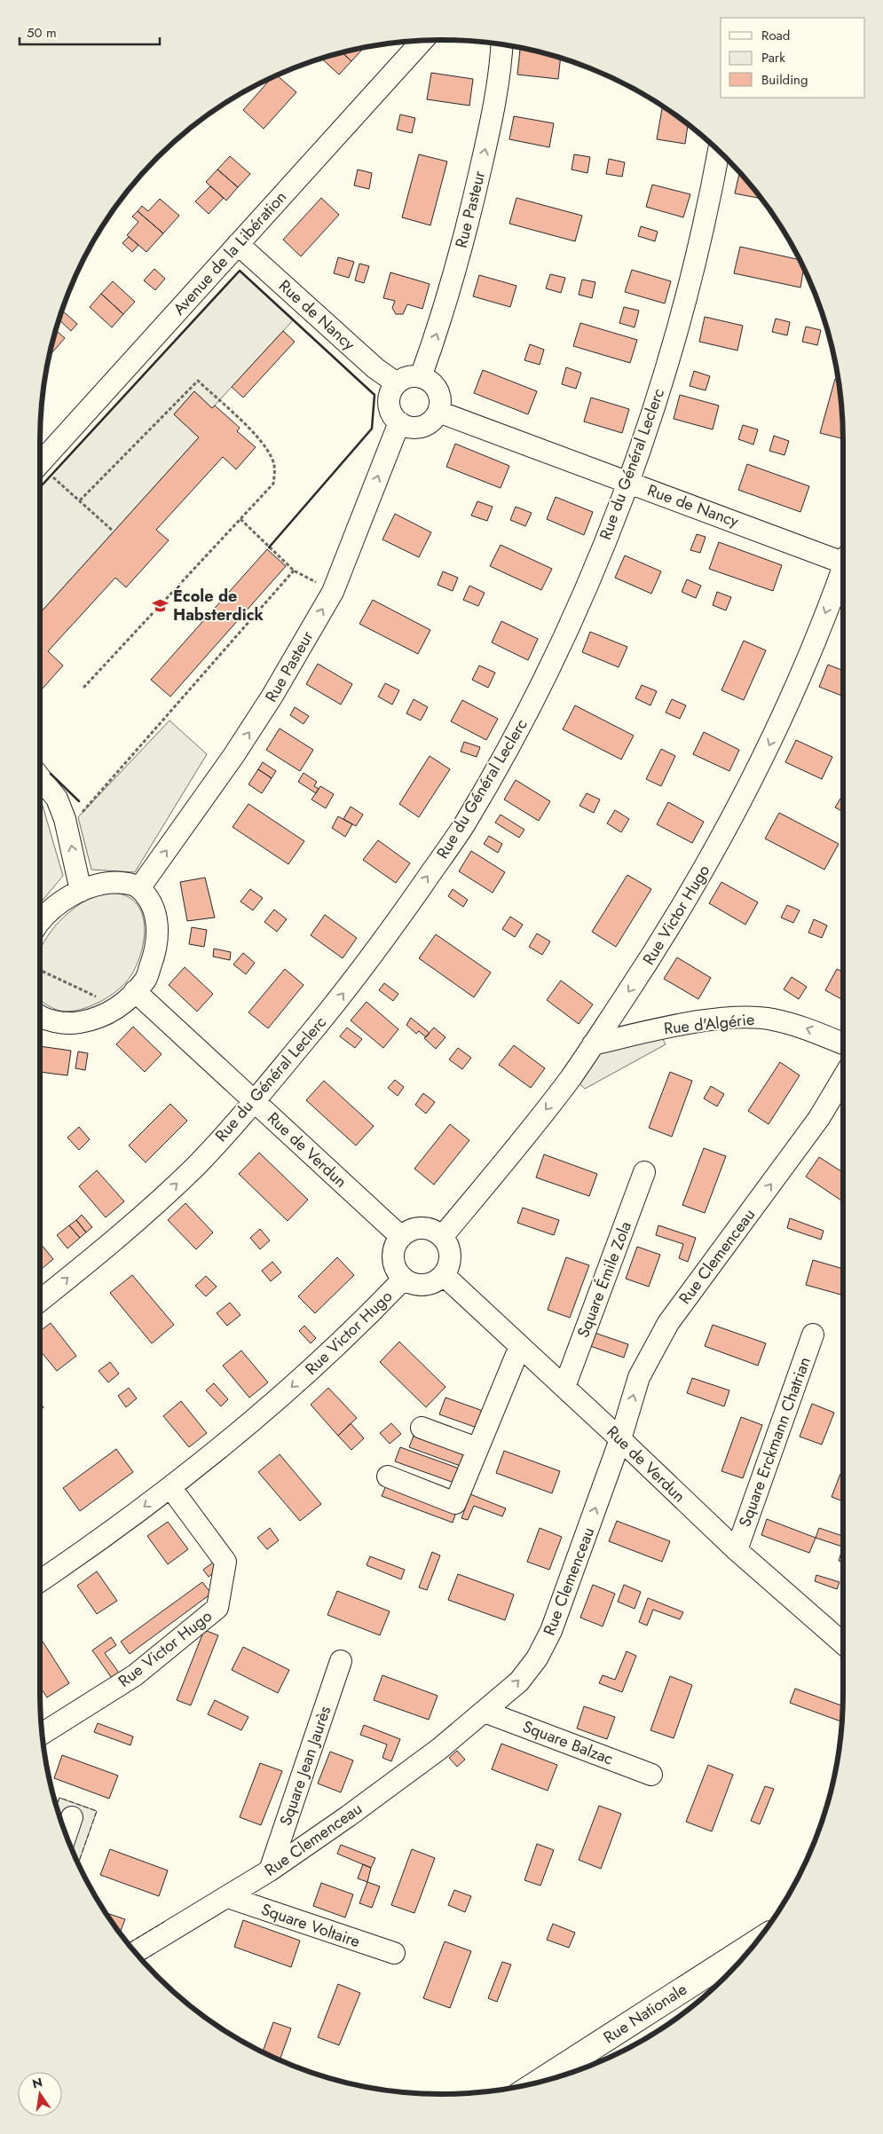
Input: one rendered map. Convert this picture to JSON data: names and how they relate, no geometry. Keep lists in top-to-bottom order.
{
  "streets": {
    "main road": ["Rue Nationale"],
    "street": [
      "Rue Pasteur",
      "Avenue de la Libération",
      "Rue de Nancy",
      "Rue du Général Leclerc",
      "Rue Victor Hugo",
      "Rue d'Algérie",
      "Rue de Verdun",
      "Rue Clemenceau",
      "Square Émile Zola",
      "Square Erckmann Chatrian",
      "Square Balzac",
      "Square Jean Jaurès",
      "Square Voltaire"
    ]
  },
  "crossings": [
    ["Rue Pasteur", "Rue de Nancy"],
    ["Avenue de la Libération", "Rue de Nancy"],
    ["Rue de Nancy", "Rue du Général Leclerc"],
    ["Rue du Général Leclerc", "Rue de Verdun"],
    ["Rue Victor Hugo", "Rue d'Algérie"],
    ["Rue Victor Hugo", "Rue de Verdun"],
    ["Rue de Verdun", "Rue Clemenceau"],
    ["Rue de Verdun", "Square Émile Zola"],
    ["Rue de Verdun", "Square Erckmann Chatrian"],
    ["Rue Clemenceau", "Square Balzac"],
    ["Rue Clemenceau", "Square Jean Jaurès"],
    ["Rue Clemenceau", "Square Voltaire"]
  ],
  "one_way": [
    "Rue Pasteur",
    "Rue du Général Leclerc",
    "Rue Victor Hugo",
    "Rue d'Algérie",
    "Rue Clemenceau"
  ],
  "places": {
    "school or university": ["École de Habsterdick"]
  },
  "legend": ["Road", "Park", "Building"],
  "scale_bar": "50 m",
  "north": "top"
}
